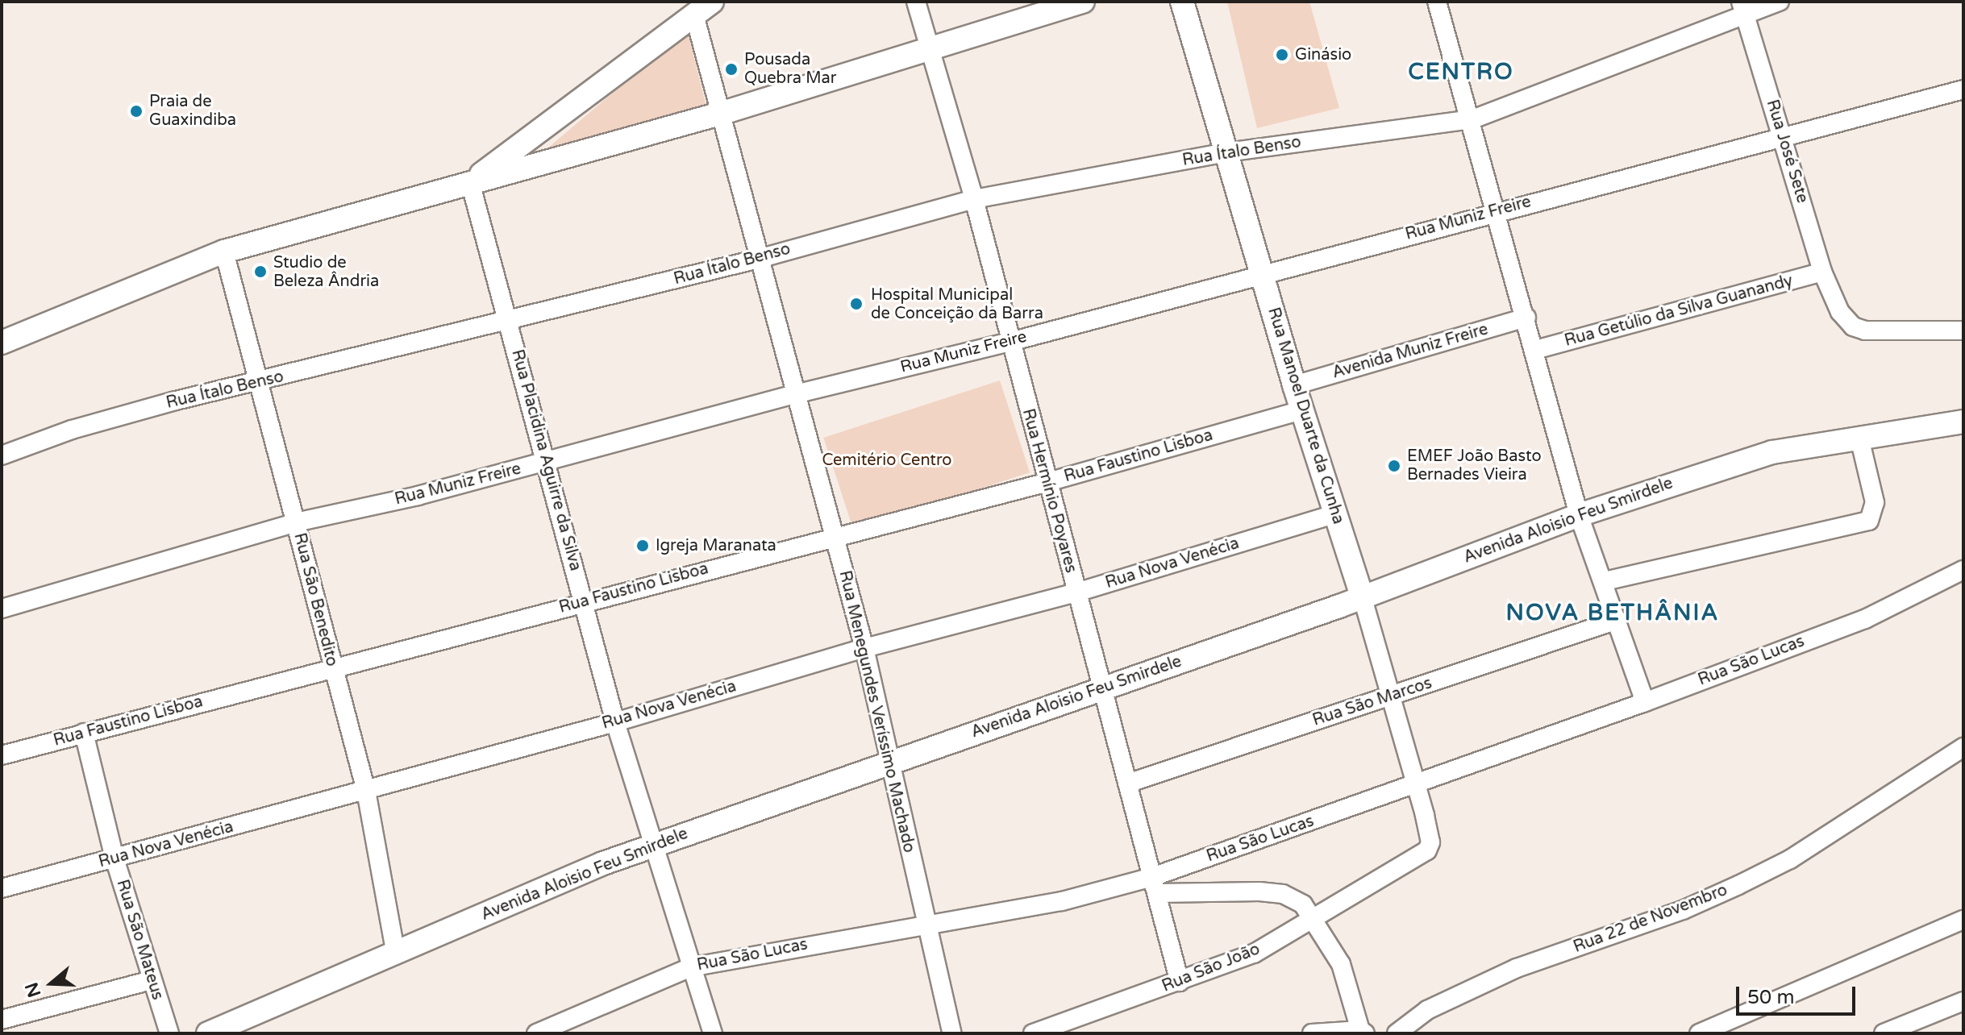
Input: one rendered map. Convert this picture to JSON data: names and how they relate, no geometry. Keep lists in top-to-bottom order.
{
  "streets": {
    "street": [
      "Rua Ítalo Benso",
      "Rua José Sete",
      "Rua Muniz Freire",
      "Rua Getúlio da Silva Guanandy",
      "Avenida Muniz Freire",
      "Rua Manoel Duarte da Cunha",
      "Rua Faustino Lisboa",
      "Rua Placidina Aguirre da Silva",
      "Rua Hermínio Poyares",
      "Avenida Aloisio Feu Smirdele",
      "Rua Nova Venécia",
      "Rua São Benedito",
      "Rua São Lucas",
      "Rua São Marcos",
      "Rua Menegundes Veríssimo Machado",
      "Rua 22 de Novembro",
      "Rua São Mateus",
      "Rua São João"
    ]
  },
  "crossings": [
    ["Rua Ítalo Benso", "Rua José Sete"],
    ["Rua Ítalo Benso", "Rua Manoel Duarte da Cunha"],
    ["Rua Ítalo Benso", "Rua Placidina Aguirre da Silva"],
    ["Rua Ítalo Benso", "Rua Hermínio Poyares"],
    ["Rua Ítalo Benso", "Rua São Benedito"],
    ["Rua Ítalo Benso", "Rua Menegundes Veríssimo Machado"],
    ["Rua José Sete", "Rua Muniz Freire"],
    ["Rua José Sete", "Rua Getúlio da Silva Guanandy"],
    ["Rua Muniz Freire", "Rua Manoel Duarte da Cunha"],
    ["Rua Muniz Freire", "Rua Placidina Aguirre da Silva"],
    ["Rua Muniz Freire", "Rua Hermínio Poyares"],
    ["Rua Muniz Freire", "Rua São Benedito"],
    ["Rua Muniz Freire", "Rua Menegundes Veríssimo Machado"],
    ["Avenida Muniz Freire", "Rua Manoel Duarte da Cunha"],
    ["Rua Manoel Duarte da Cunha", "Rua Faustino Lisboa"],
    ["Rua Manoel Duarte da Cunha", "Avenida Aloisio Feu Smirdele"],
    ["Rua Manoel Duarte da Cunha", "Rua Nova Venécia"],
    ["Rua Manoel Duarte da Cunha", "Rua São Lucas"],
    ["Rua Manoel Duarte da Cunha", "Rua São Marcos"],
    ["Rua Manoel Duarte da Cunha", "Rua São João"],
    ["Rua Faustino Lisboa", "Rua Placidina Aguirre da Silva"],
    ["Rua Faustino Lisboa", "Rua Hermínio Poyares"],
    ["Rua Faustino Lisboa", "Rua São Benedito"],
    ["Rua Faustino Lisboa", "Rua Menegundes Veríssimo Machado"],
    ["Rua Faustino Lisboa", "Rua São Mateus"],
    ["Rua Placidina Aguirre da Silva", "Avenida Aloisio Feu Smirdele"],
    ["Rua Placidina Aguirre da Silva", "Rua Nova Venécia"],
    ["Rua Placidina Aguirre da Silva", "Rua São Lucas"],
    ["Rua Hermínio Poyares", "Avenida Aloisio Feu Smirdele"],
    ["Rua Hermínio Poyares", "Rua Nova Venécia"],
    ["Rua Hermínio Poyares", "Rua São Lucas"],
    ["Rua Hermínio Poyares", "Rua São Marcos"],
    ["Rua Hermínio Poyares", "Rua São João"],
    ["Avenida Aloisio Feu Smirdele", "Rua São Benedito"],
    ["Avenida Aloisio Feu Smirdele", "Rua Menegundes Veríssimo Machado"],
    ["Rua Nova Venécia", "Rua São Benedito"],
    ["Rua Nova Venécia", "Rua Menegundes Veríssimo Machado"],
    ["Rua Nova Venécia", "Rua São Mateus"],
    ["Rua São Lucas", "Rua Menegundes Veríssimo Machado"]
  ],
  "districts": ["CENTRO", "NOVA BETHÂNIA"],
  "parks": ["Cemitério Centro"],
  "places": [
    "Ginásio",
    "Pousada Quebra Mar",
    "Praia de Guaxindiba",
    "Studio de Beleza Ândria",
    "Hospital Municipal de Conceição da Barra",
    "EMEF João Basto Bernades Vieira",
    "Igreja Maranata"
  ],
  "scale_bar": "50 m",
  "north": "left"
}
